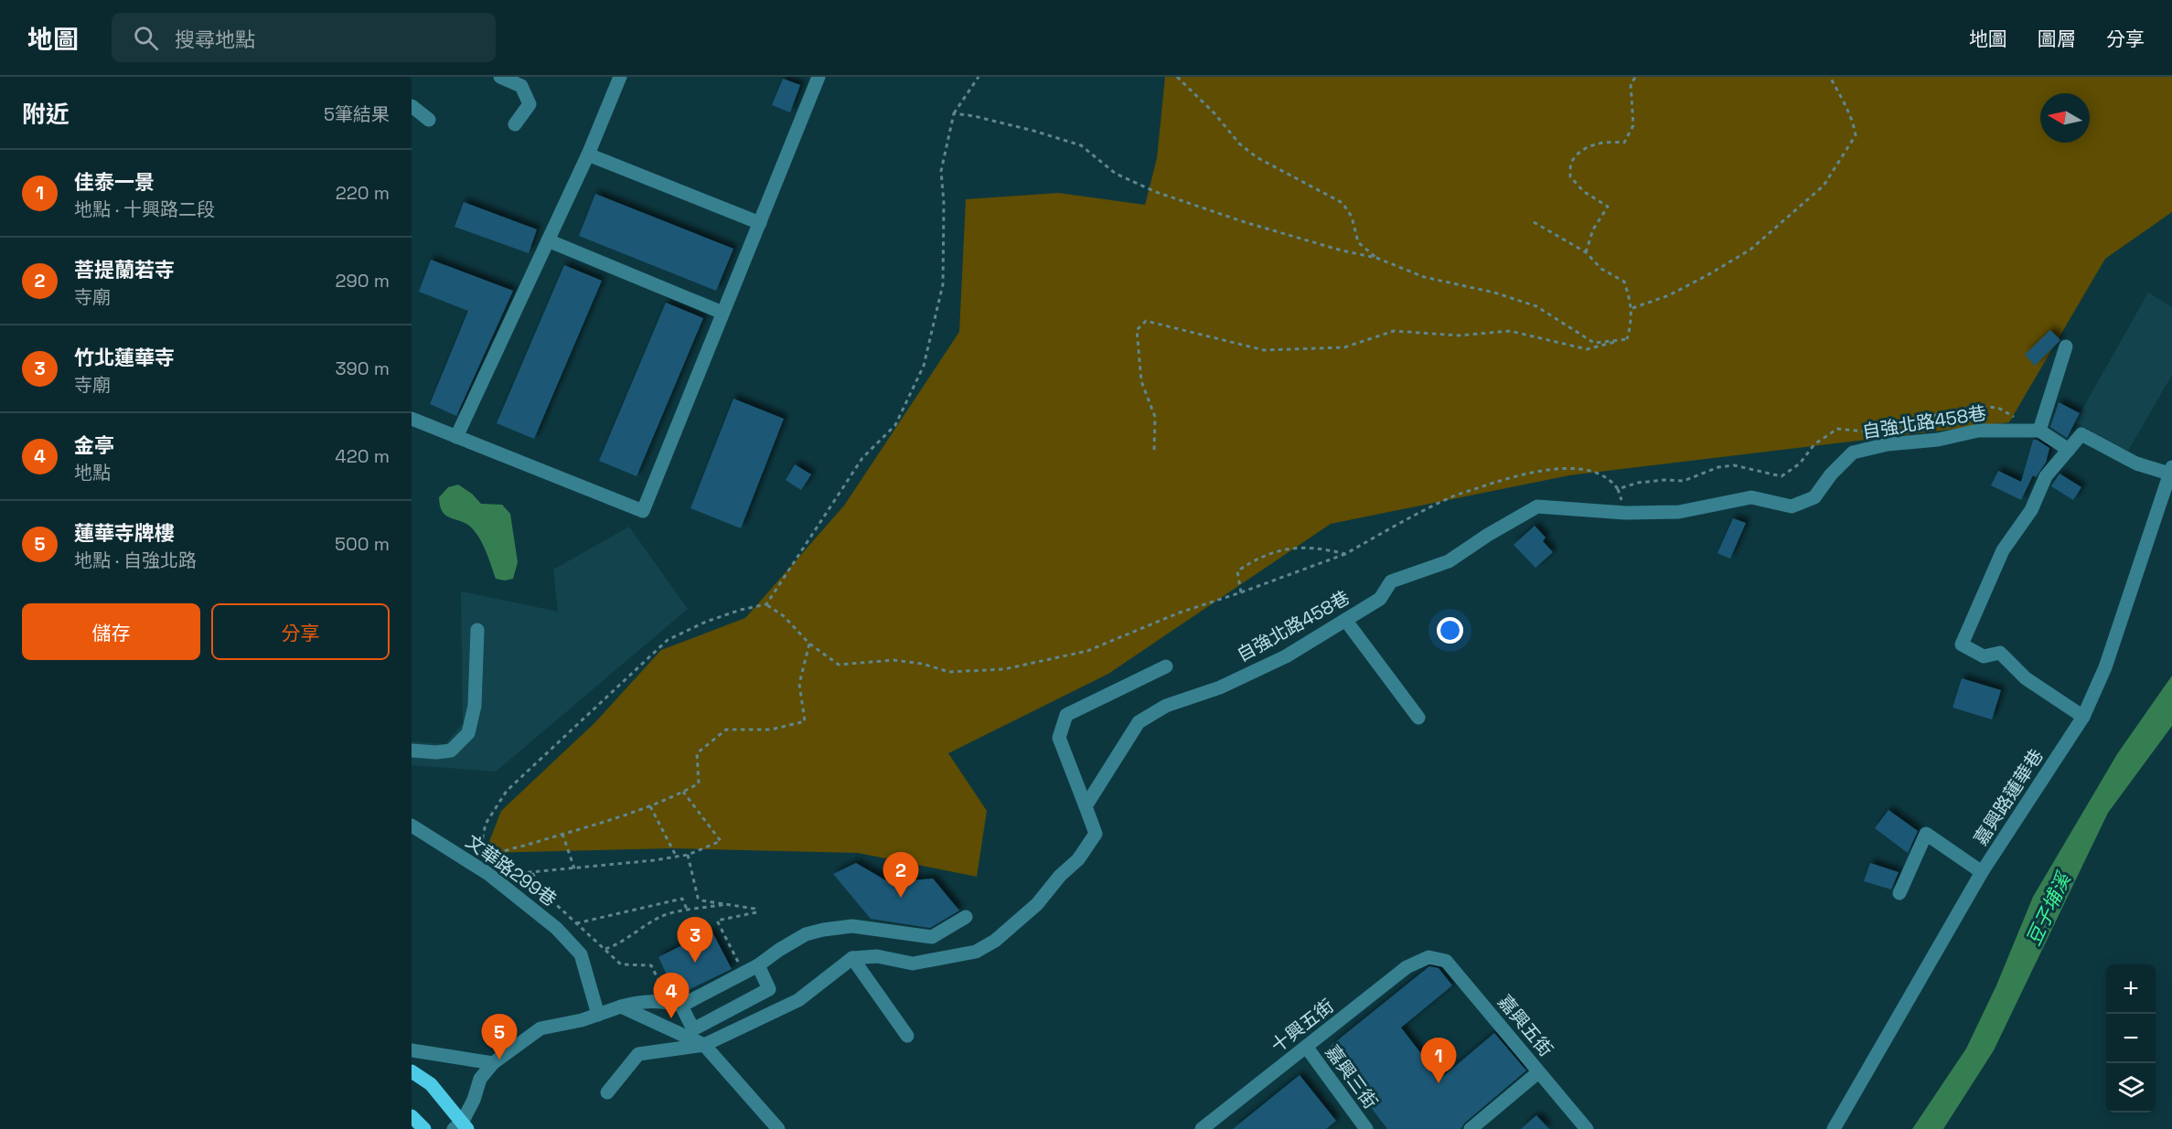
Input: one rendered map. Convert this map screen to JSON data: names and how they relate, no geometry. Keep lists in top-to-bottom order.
{
  "streets": {
    "street": [
      "自強北路458巷",
      "嘉興路蓮華巷",
      "文華路299巷",
      "十興五街",
      "嘉興五街",
      "嘉興三街"
    ]
  },
  "crossings": [
    ["十興五街", "嘉興五街"],
    ["十興五街", "嘉興三街"]
  ],
  "water": ["豆子埔溪"],
  "north": "left",
  "page": {
    "header": "地圖",
    "search": "搜尋地點",
    "nav": ["地圖", "圖層", "分享"],
    "heading": ["附近", "5筆結果"],
    "list": [
      {
        "mark": "1",
        "name": "佳泰一景",
        "note": "地點 · 十興路二段",
        "value": "220 m"
      },
      {
        "mark": "2",
        "name": "菩提蘭若寺",
        "note": "寺廟",
        "value": "290 m"
      },
      {
        "mark": "3",
        "name": "竹北蓮華寺",
        "note": "寺廟",
        "value": "390 m"
      },
      {
        "mark": "4",
        "name": "金亭",
        "note": "地點",
        "value": "420 m"
      },
      {
        "mark": "5",
        "name": "蓮華寺牌樓",
        "note": "地點 · 自強北路",
        "value": "500 m"
      }
    ],
    "buttons": ["儲存", "分享"],
    "pins": [
      "2",
      "3",
      "4",
      "5",
      "1"
    ],
    "map_buttons": ["+", "−"]
  }
}
